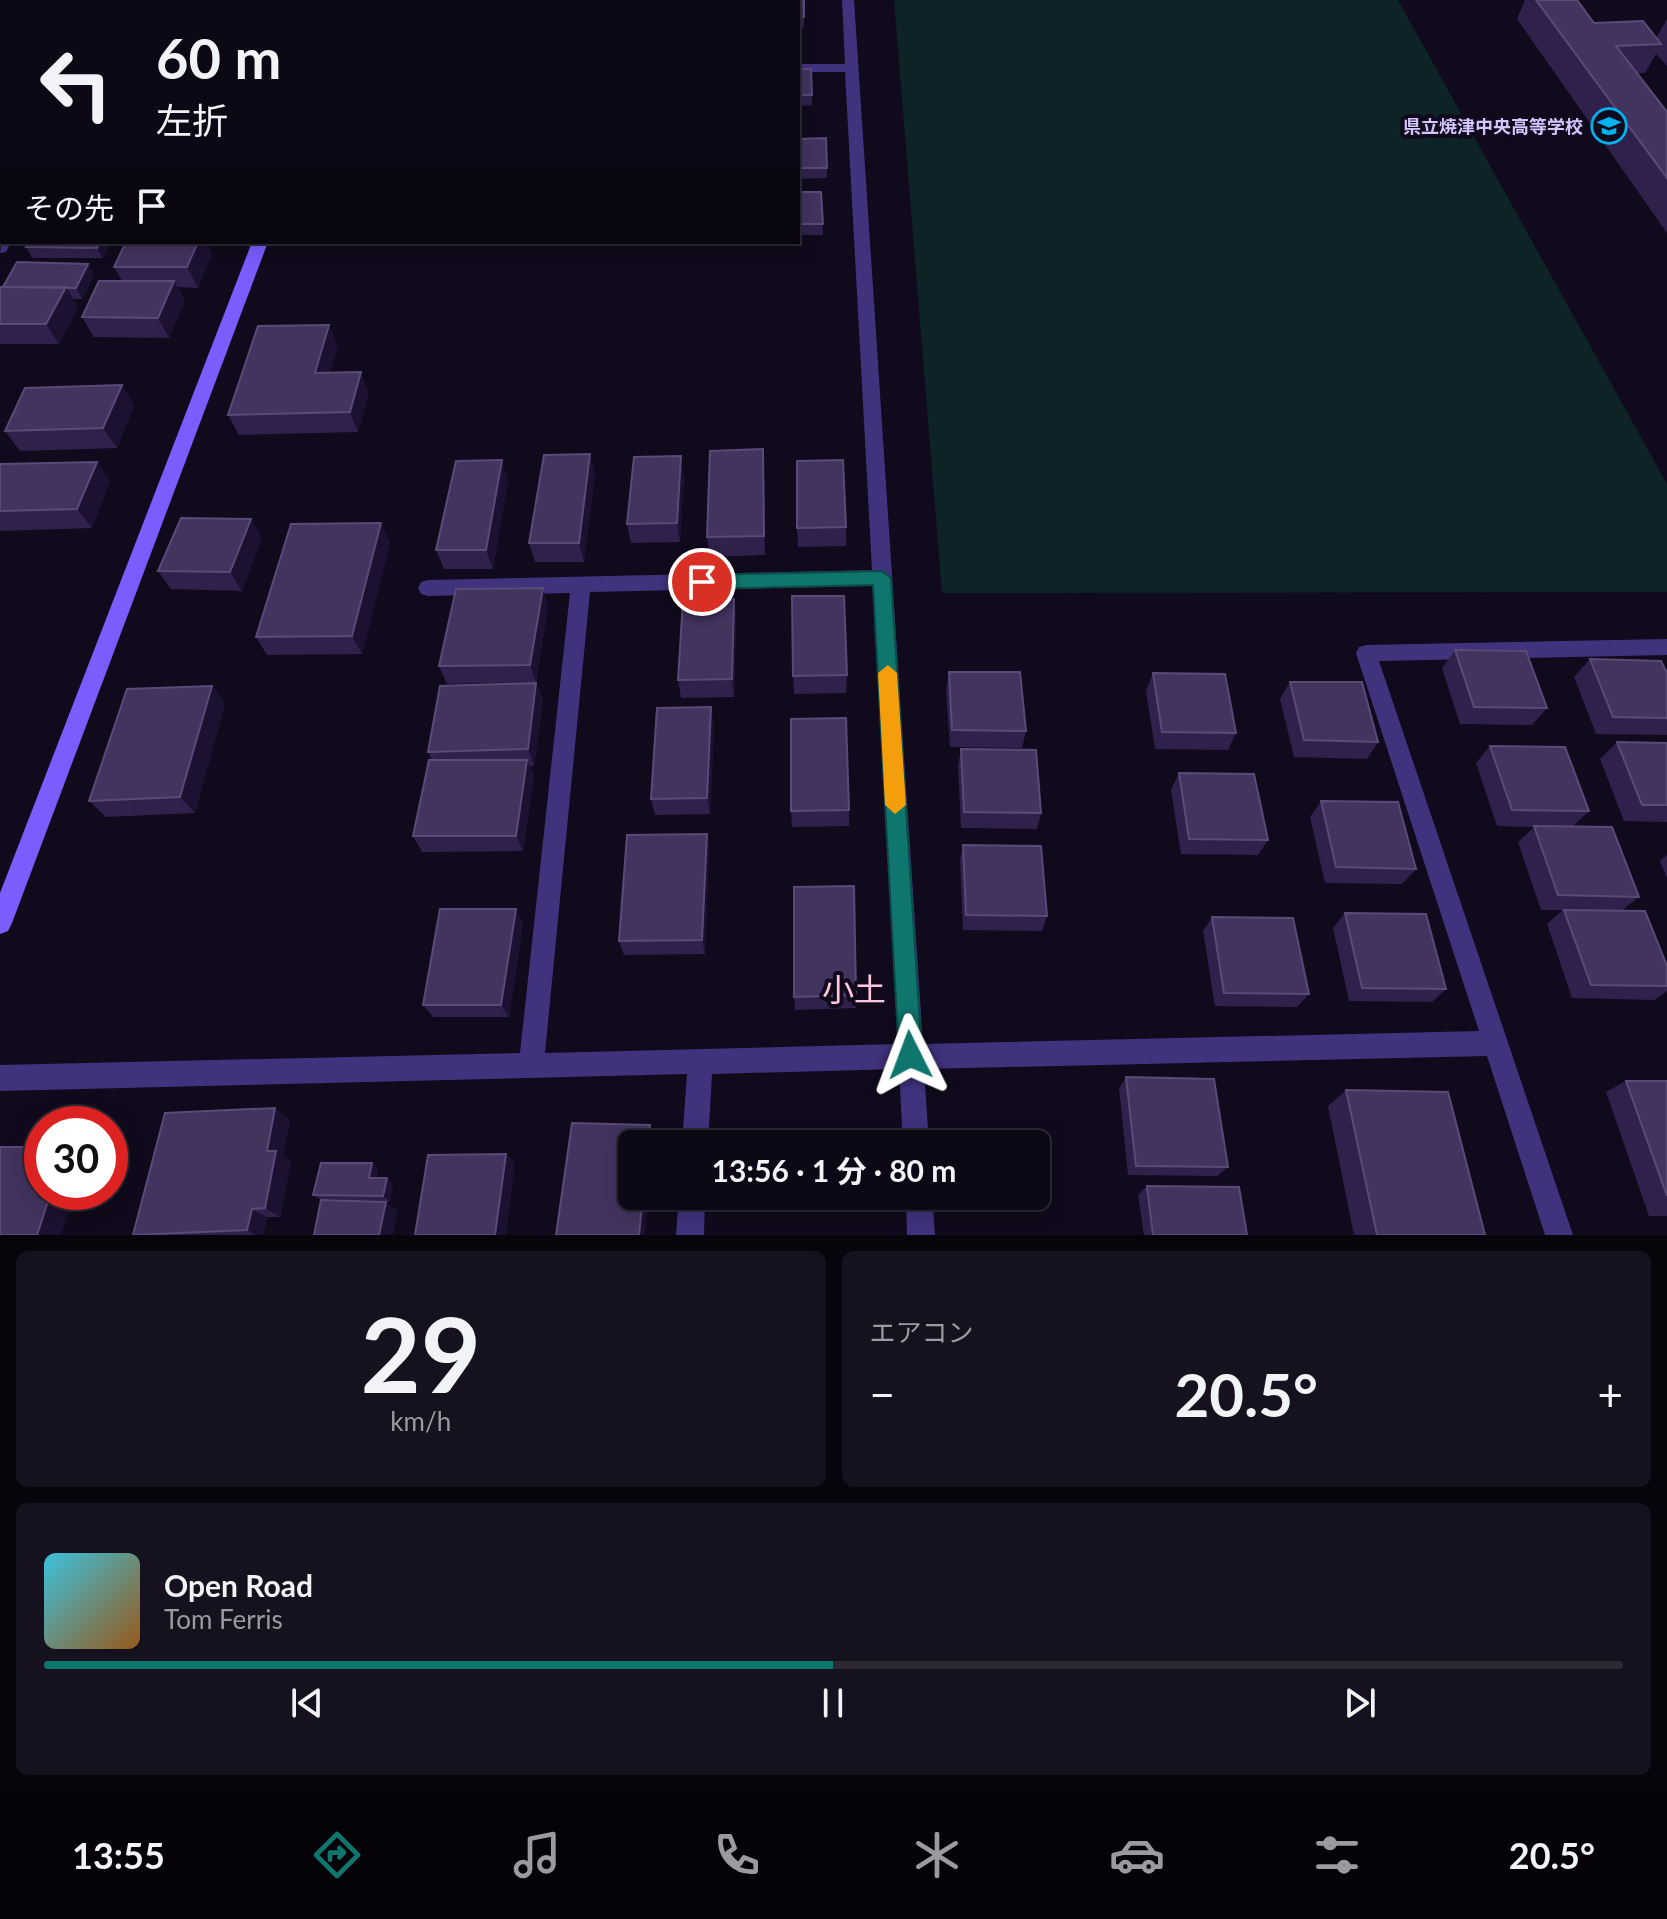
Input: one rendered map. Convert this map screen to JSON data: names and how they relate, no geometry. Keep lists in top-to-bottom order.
{
  "districts": ["小土"],
  "places": {
    "school or university": ["県立焼津中央高等学校"]
  },
  "page": {
    "turn": ["60 m", "左折"],
    "then": "その先",
    "limit": "30",
    "trip": "13:56 · 1 分 · 80 m",
    "tile": [
      ["29", "km/h"],
      "エアコン"
    ],
    "heat": ["−", "20.5°", "+"],
    "song": ["Open Road", "Tom Ferris"],
    "tabs": ["13:55", "20.5°"]
  }
}
